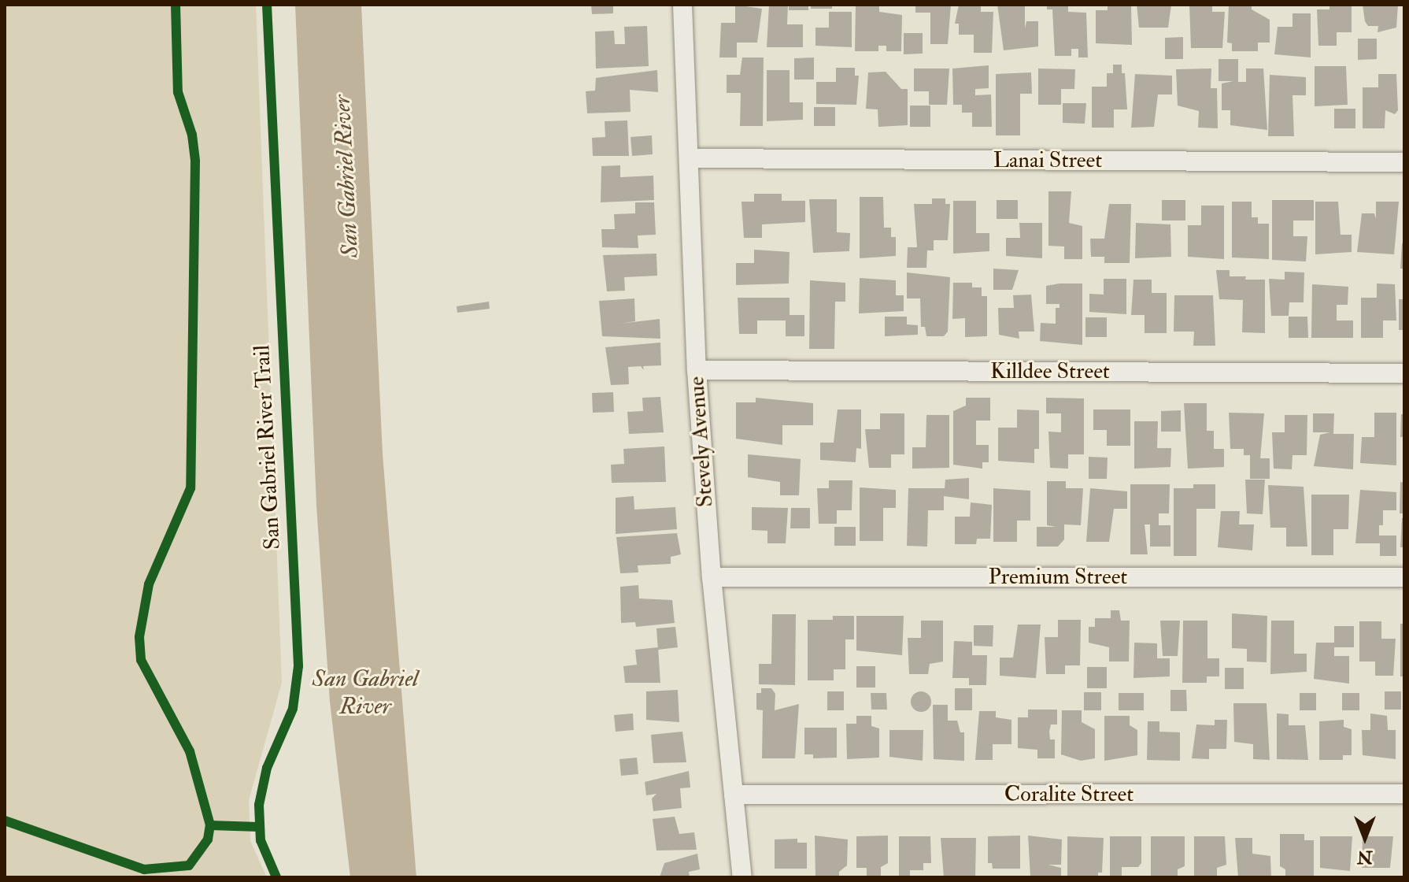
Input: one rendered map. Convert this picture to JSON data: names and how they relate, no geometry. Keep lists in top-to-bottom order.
{
  "streets": {
    "street": [
      "Lanai Street",
      "Killdee Street",
      "Stevely Avenue",
      "Premium Street",
      "Coralite Street"
    ],
    "cycle path": ["San Gabriel River Trail"]
  },
  "crossings": [
    ["Lanai Street", "Stevely Avenue"],
    ["Killdee Street", "Stevely Avenue"],
    ["Stevely Avenue", "Premium Street"],
    ["Stevely Avenue", "Coralite Street"]
  ],
  "water": ["San Gabriel River"],
  "north": "bottom"
}
